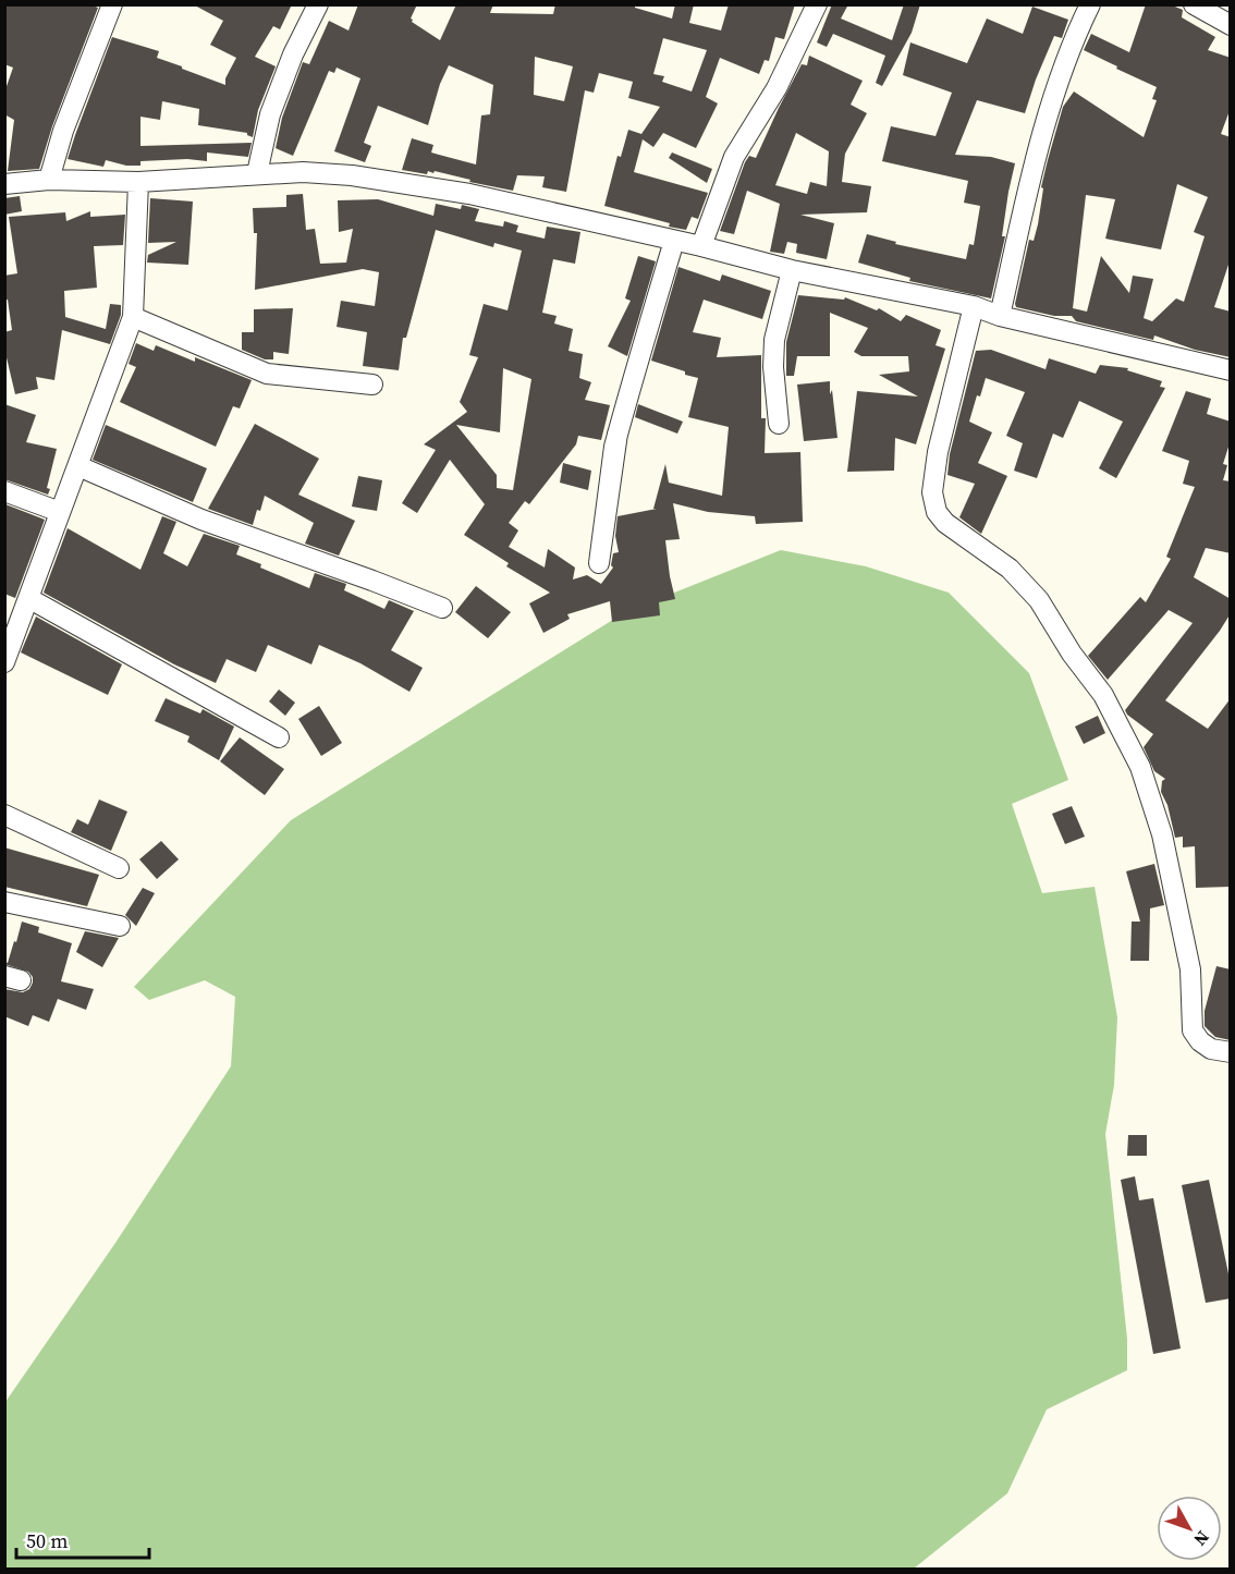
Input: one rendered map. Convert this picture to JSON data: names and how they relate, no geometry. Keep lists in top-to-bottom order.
{
  "scale_bar": "50 m",
  "north": "bottom right"
}
